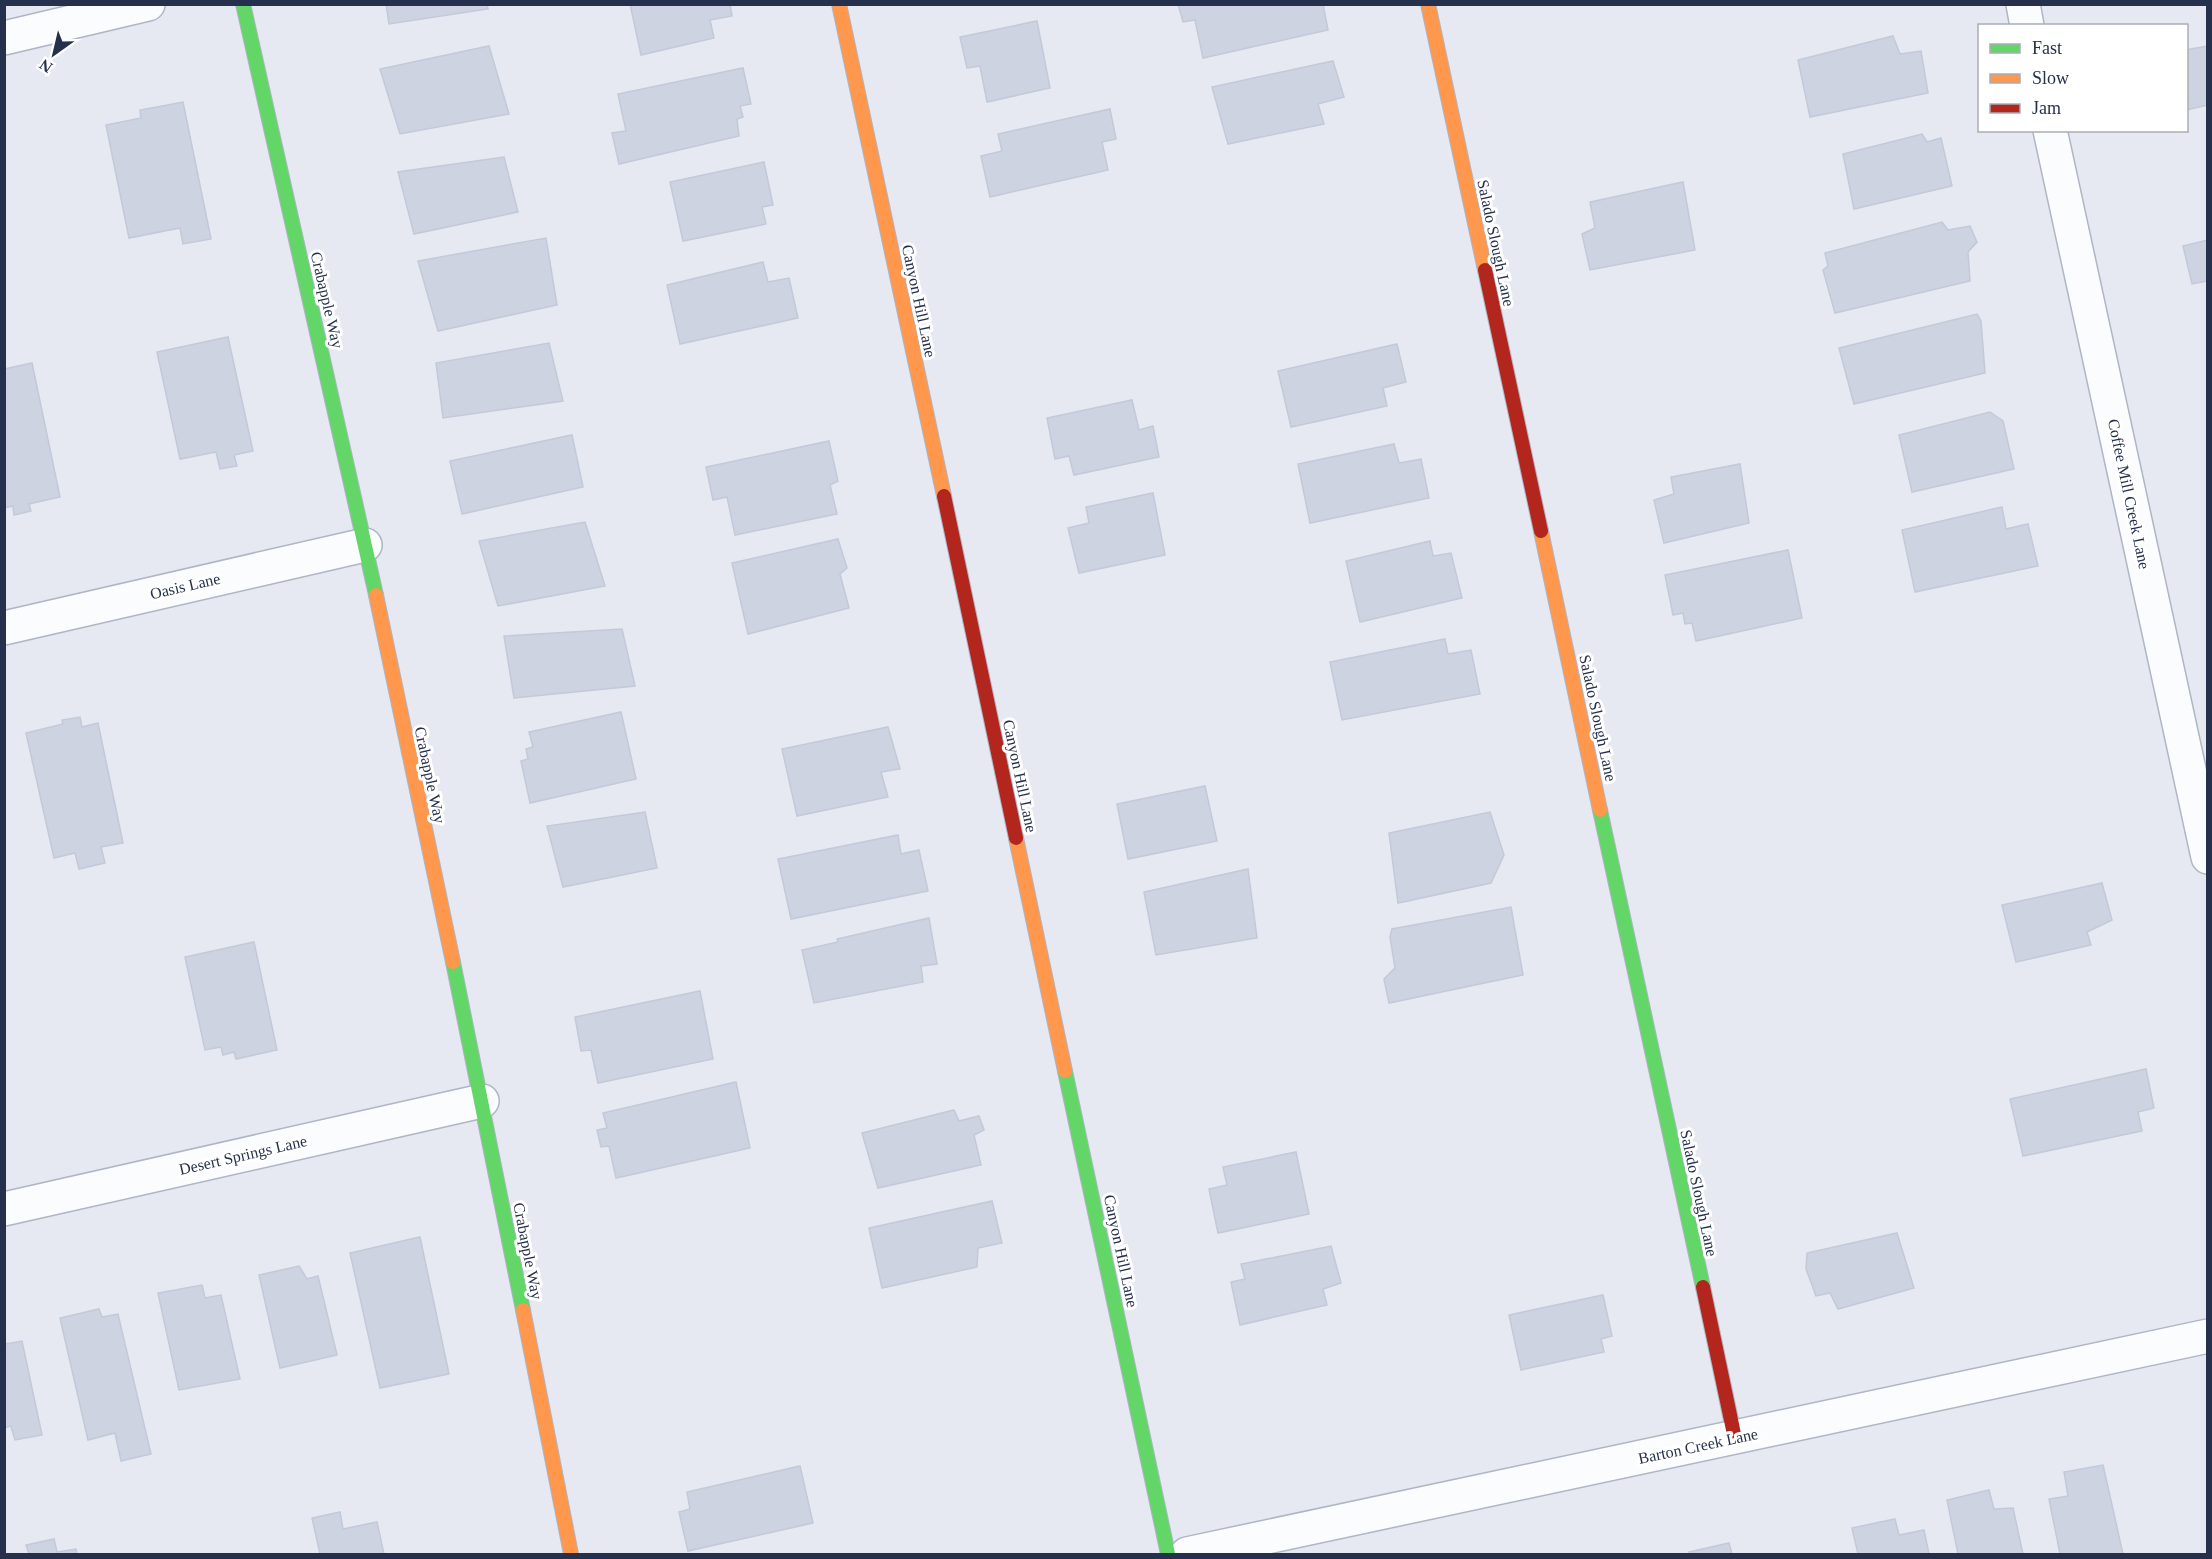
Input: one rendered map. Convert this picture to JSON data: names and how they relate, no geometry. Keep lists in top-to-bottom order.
{
  "streets": {
    "street": [
      "Salado Slough Lane",
      "Crabapple Way",
      "Canyon Hill Lane",
      "Coffee Mill Creek Lane",
      "Oasis Lane",
      "Desert Springs Lane",
      "Barton Creek Lane"
    ]
  },
  "crossings": [
    ["Salado Slough Lane", "Barton Creek Lane"],
    ["Crabapple Way", "Oasis Lane"],
    ["Crabapple Way", "Desert Springs Lane"]
  ],
  "legend": ["Fast", "Slow", "Jam"],
  "north": "bottom left"
}
